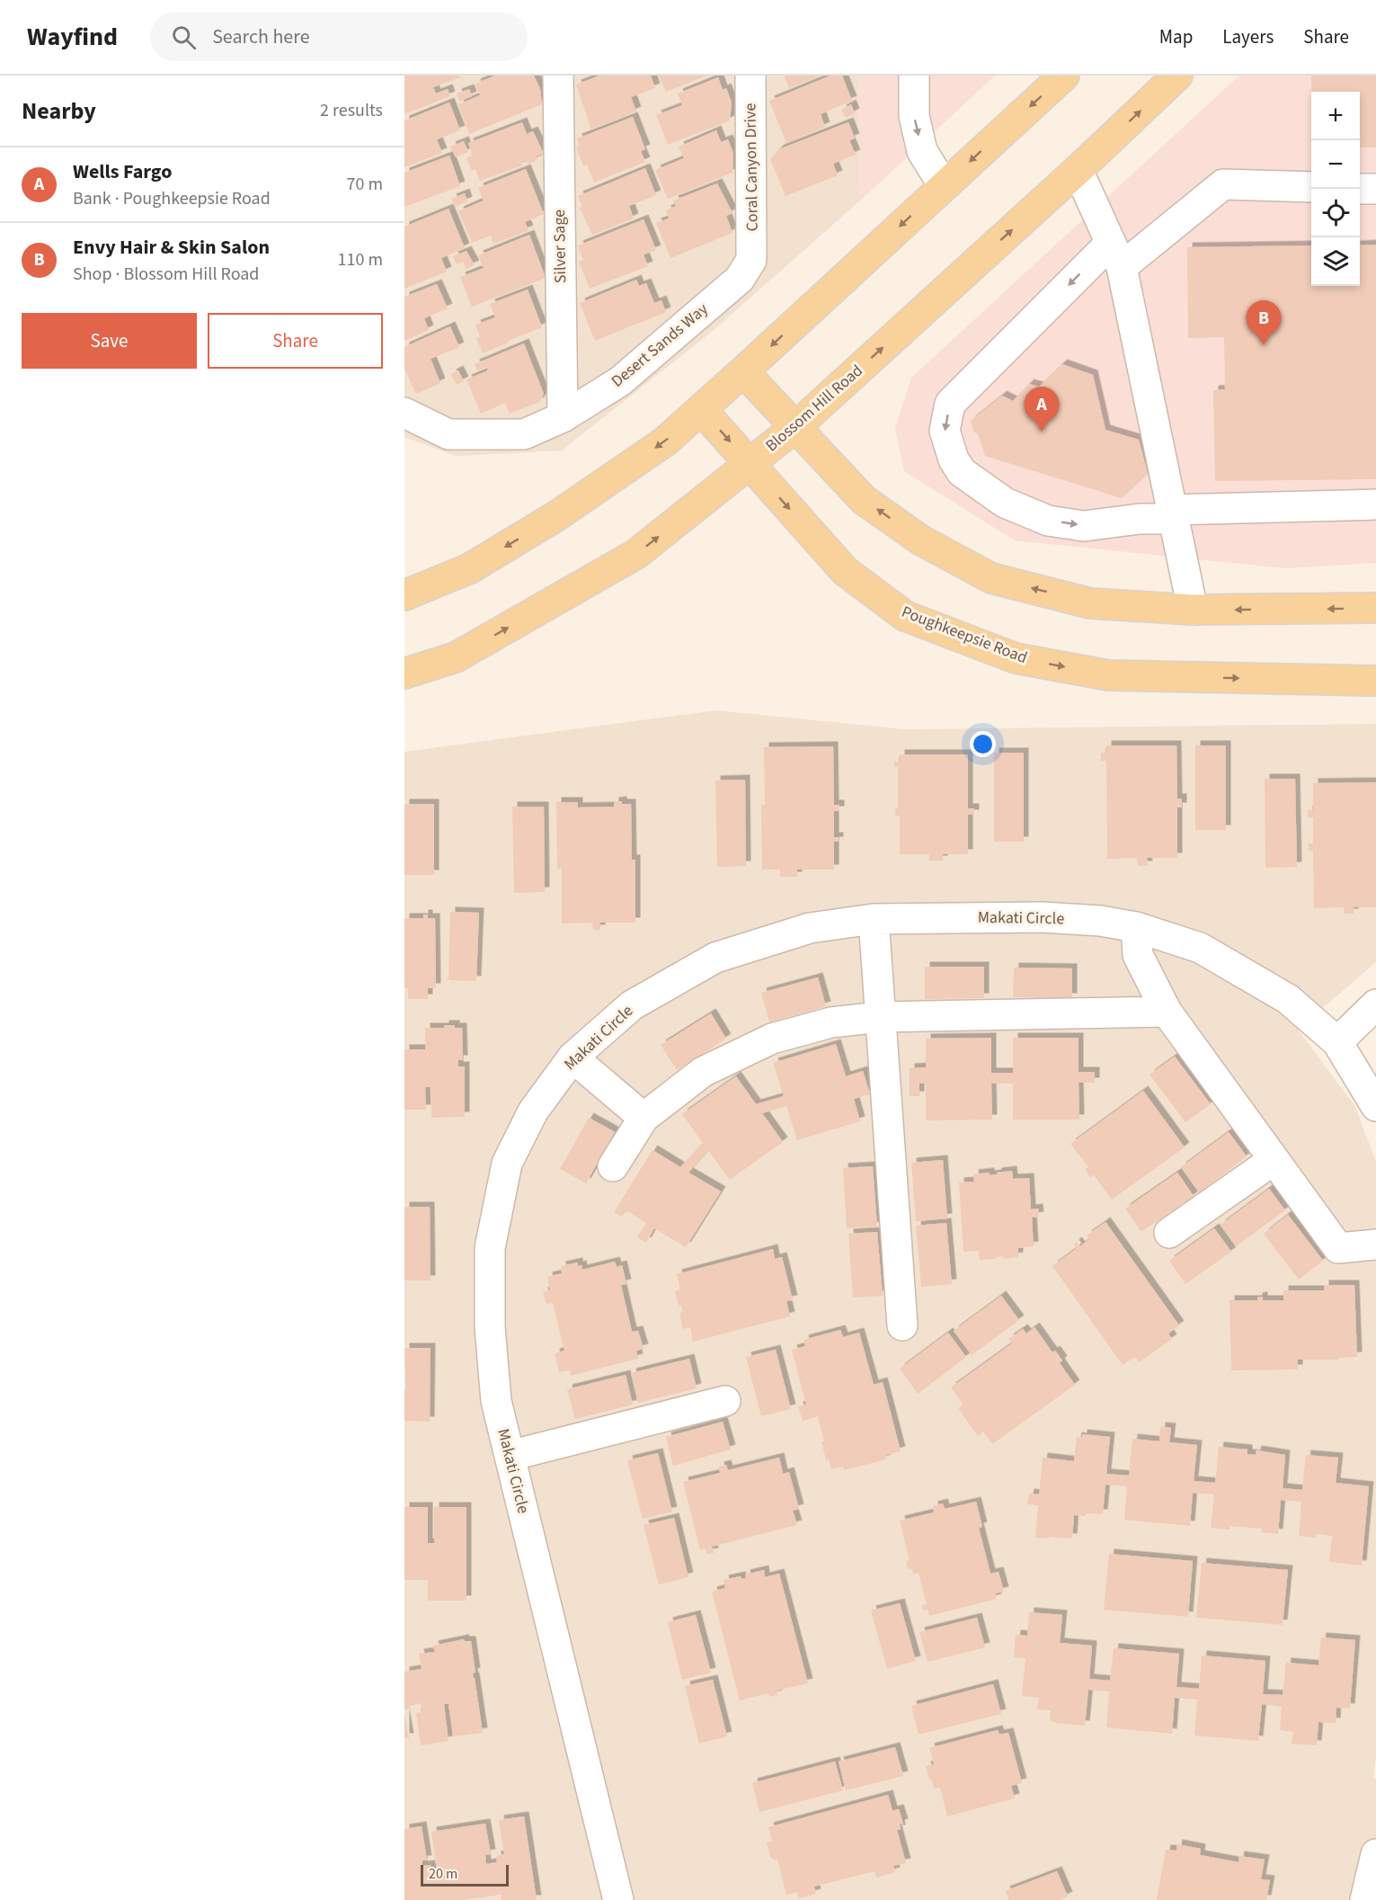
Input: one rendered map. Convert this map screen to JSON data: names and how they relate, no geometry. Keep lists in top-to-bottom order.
{
  "streets": {
    "main road": ["Blossom Hill Road", "Poughkeepsie Road"],
    "street": [
      "Coral Canyon Drive",
      "Silver Sage",
      "Desert Sands Way",
      "Makati Circle"
    ]
  },
  "crossings": [
    ["Coral Canyon Drive", "Desert Sands Way"],
    ["Silver Sage", "Desert Sands Way"],
    ["Blossom Hill Road", "Poughkeepsie Road"]
  ],
  "scale_bar": "20 m",
  "page": {
    "header": "Wayfind",
    "search": "Search here",
    "nav": ["Map", "Layers", "Share"],
    "heading": ["Nearby", "2 results"],
    "map_buttons": ["+", "−"],
    "list": [
      {
        "mark": "A",
        "name": "Wells Fargo",
        "note": "Bank · Poughkeepsie Road",
        "value": "70 m"
      },
      {
        "mark": "B",
        "name": "Envy Hair & Skin Salon",
        "note": "Shop · Blossom Hill Road",
        "value": "110 m"
      }
    ],
    "buttons": ["Save", "Share"],
    "pins": ["B", "A"],
    "scale": "20 m"
  }
}
